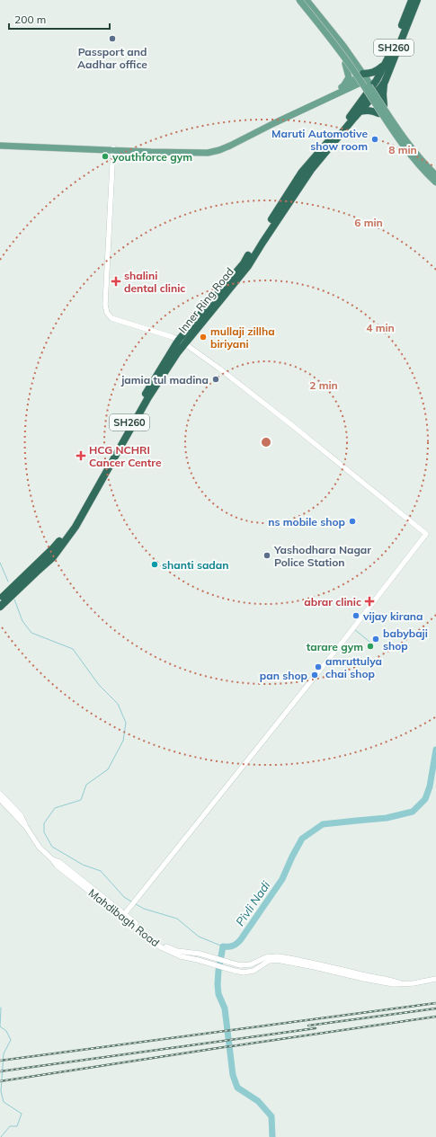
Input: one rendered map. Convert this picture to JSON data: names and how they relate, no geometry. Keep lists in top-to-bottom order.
{
  "streets": {
    "highway": ["SH260", "Inner Ring Road"],
    "street": ["Mahdibagh Road"]
  },
  "water": ["Pivli Nadi"],
  "places": {
    "other": [
      "Passport and Aadhar office",
      "Maruti Automotive show room",
      "youthforce gym",
      "mullaji zillha biriyani",
      "jamia tul madina",
      "ns mobile shop",
      "Yashodhara Nagar Police Station",
      "shanti sadan",
      "vijay kirana",
      "babybaji shop",
      "tarare gym",
      "amruttulya chai shop",
      "pan shop"
    ],
    "health": ["shalini dental clinic", "HCG NCHRI Cancer Centre", "abrar clinic"]
  },
  "scale_bar": "200 m",
  "rings": [
    "8 min",
    "6 min",
    "4 min",
    "2 min"
  ]
}
